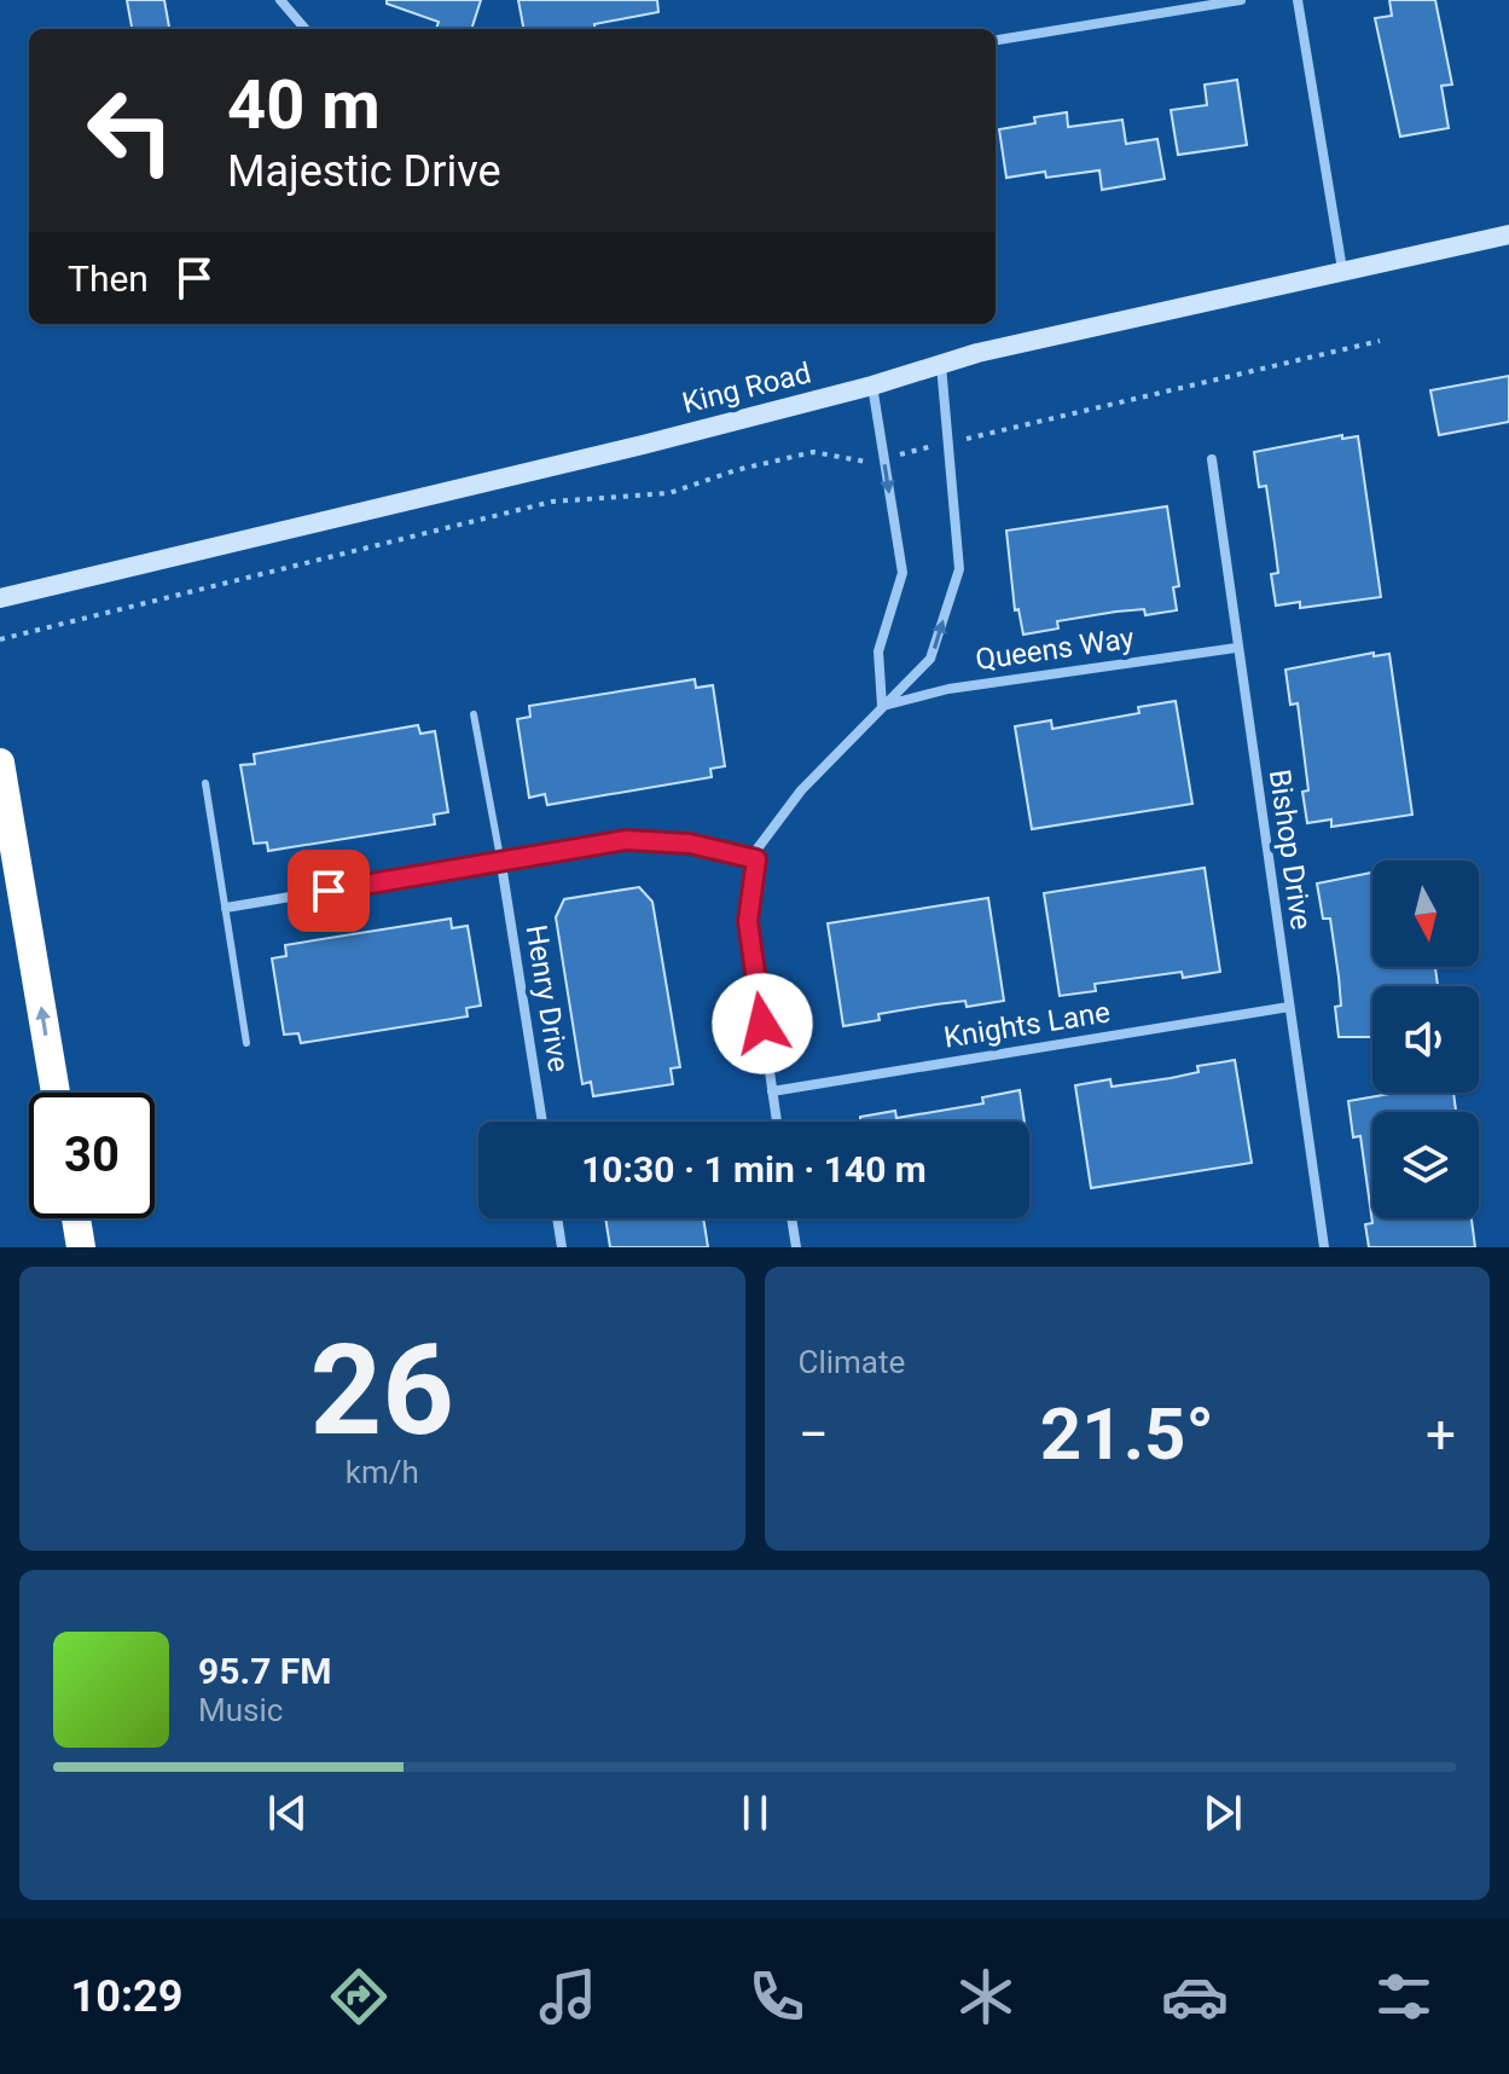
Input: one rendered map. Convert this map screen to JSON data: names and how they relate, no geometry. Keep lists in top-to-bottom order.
{
  "streets": {
    "main road": ["King Road"],
    "street": [
      "Queens Way",
      "Bishop Drive",
      "Henry Drive",
      "Knights Lane"
    ]
  },
  "crossings": [
    ["Queens Way", "Bishop Drive"],
    ["Bishop Drive", "Knights Lane"]
  ],
  "north": "bottom",
  "page": {
    "turn": ["40 m", "Majestic Drive"],
    "then": "Then",
    "limit": "30",
    "trip": "10:30 · 1 min · 140 m",
    "tile": [
      ["26", "km/h"],
      "Climate"
    ],
    "heat": ["−", "21.5°", "+"],
    "song": ["95.7 FM", "Music"],
    "tabs": "10:29"
  }
}
